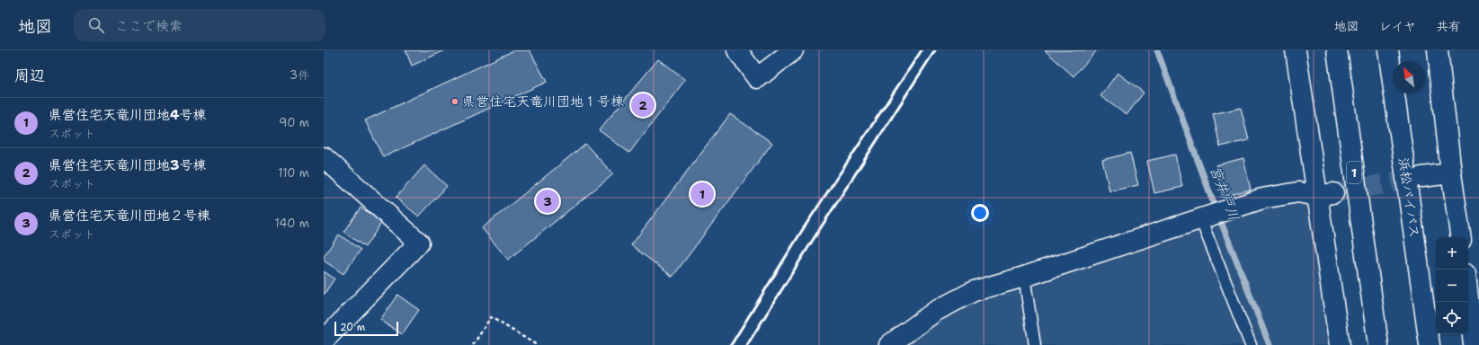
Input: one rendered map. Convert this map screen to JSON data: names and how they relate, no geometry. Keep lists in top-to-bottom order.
{
  "streets": {
    "main road": ["1", "浜松バイパス"]
  },
  "water": ["宮井戸川"],
  "places": ["県営住宅天竜川団地１号棟"],
  "scale_bar": "20 m",
  "north": "top left",
  "page": {
    "header": "地図",
    "search": "ここで検索",
    "nav": ["地図", "レイヤ", "共有"],
    "heading": ["周辺", "3件"],
    "pins": ["2", "1", "3"],
    "list": [
      {
        "mark": "1",
        "name": "県営住宅天竜川団地4号棟",
        "note": "スポット",
        "value": "90 m"
      },
      {
        "mark": "2",
        "name": "県営住宅天竜川団地3号棟",
        "note": "スポット",
        "value": "110 m"
      },
      {
        "mark": "3",
        "name": "県営住宅天竜川団地２号棟",
        "note": "スポット",
        "value": "140 m"
      }
    ],
    "map_buttons": ["+", "−"],
    "scale": "20 m"
  }
}
